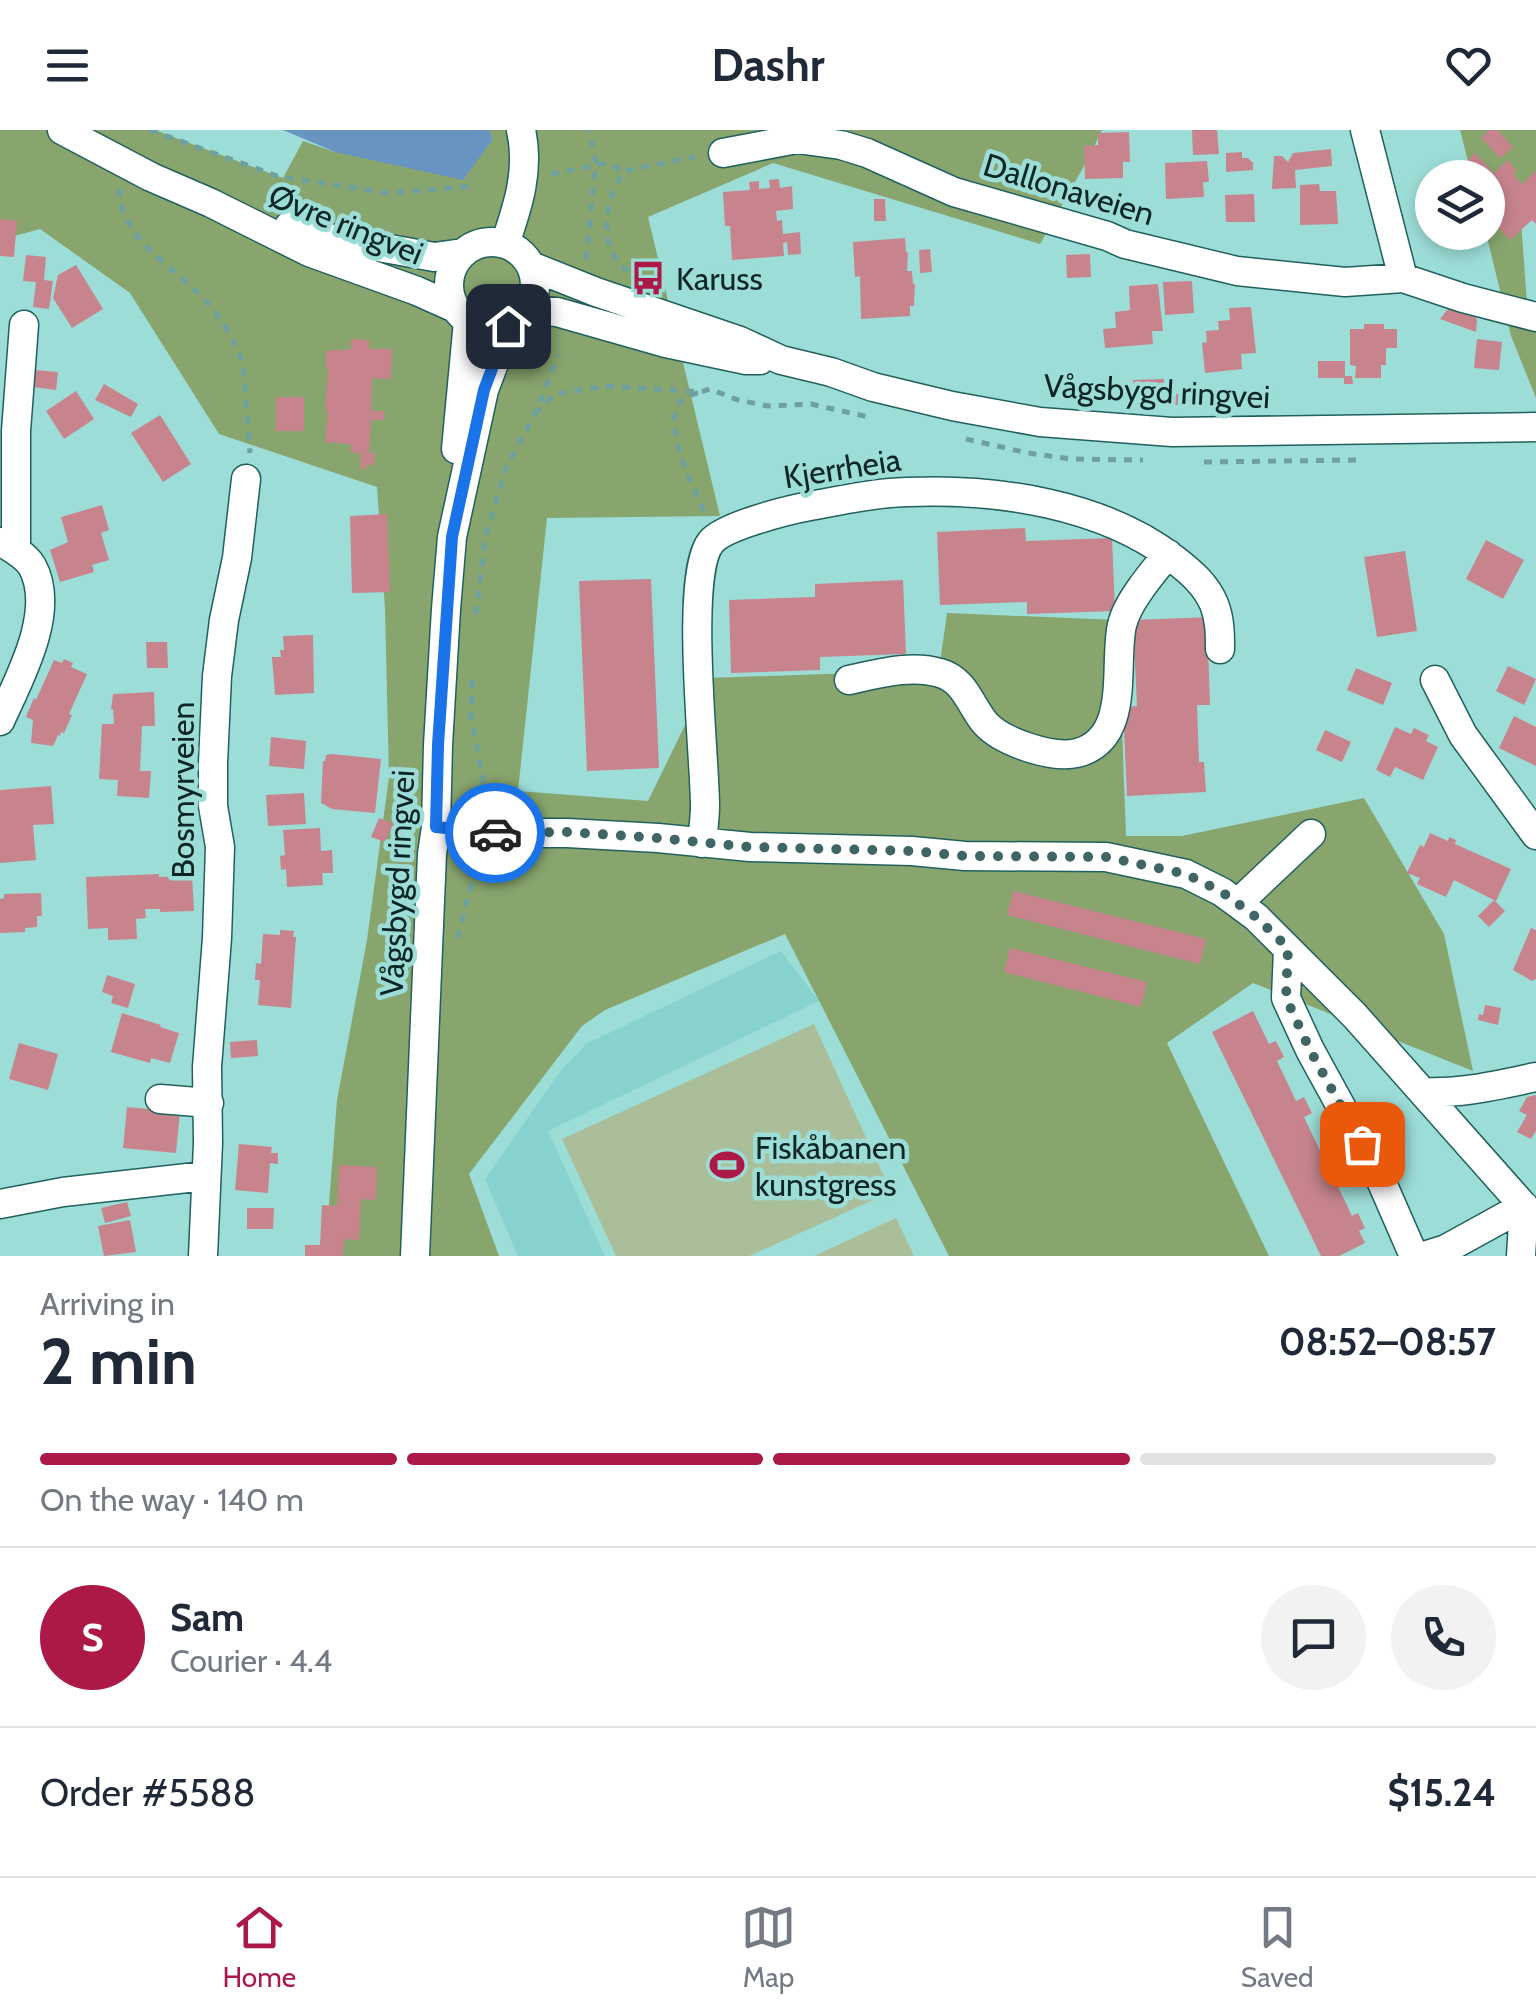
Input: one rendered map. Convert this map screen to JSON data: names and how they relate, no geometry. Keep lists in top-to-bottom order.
{
  "streets": {
    "street": [
      "Dallonaveien",
      "Øvre ringvei",
      "Vågsbygd ringvei",
      "Kjerrheia",
      "Bosmyrveien"
    ]
  },
  "crossings": [
    ["Øvre ringvei", "Vågsbygd ringvei"]
  ],
  "places": {
    "bus stop": ["Karuss"],
    "sports": ["Fiskåbanen kunstgress"]
  },
  "page": {
    "header": "Dashr",
    "heading": ["2 min", "Arriving in", "08:52–08:57"],
    "panel": [
      "Sam",
      "Courier · 4.4",
      "Order #5588",
      "$15.24"
    ],
    "bar": "On the way · 140 m",
    "round": "S",
    "tabs": ["Home", "Map", "Saved"]
  }
}
